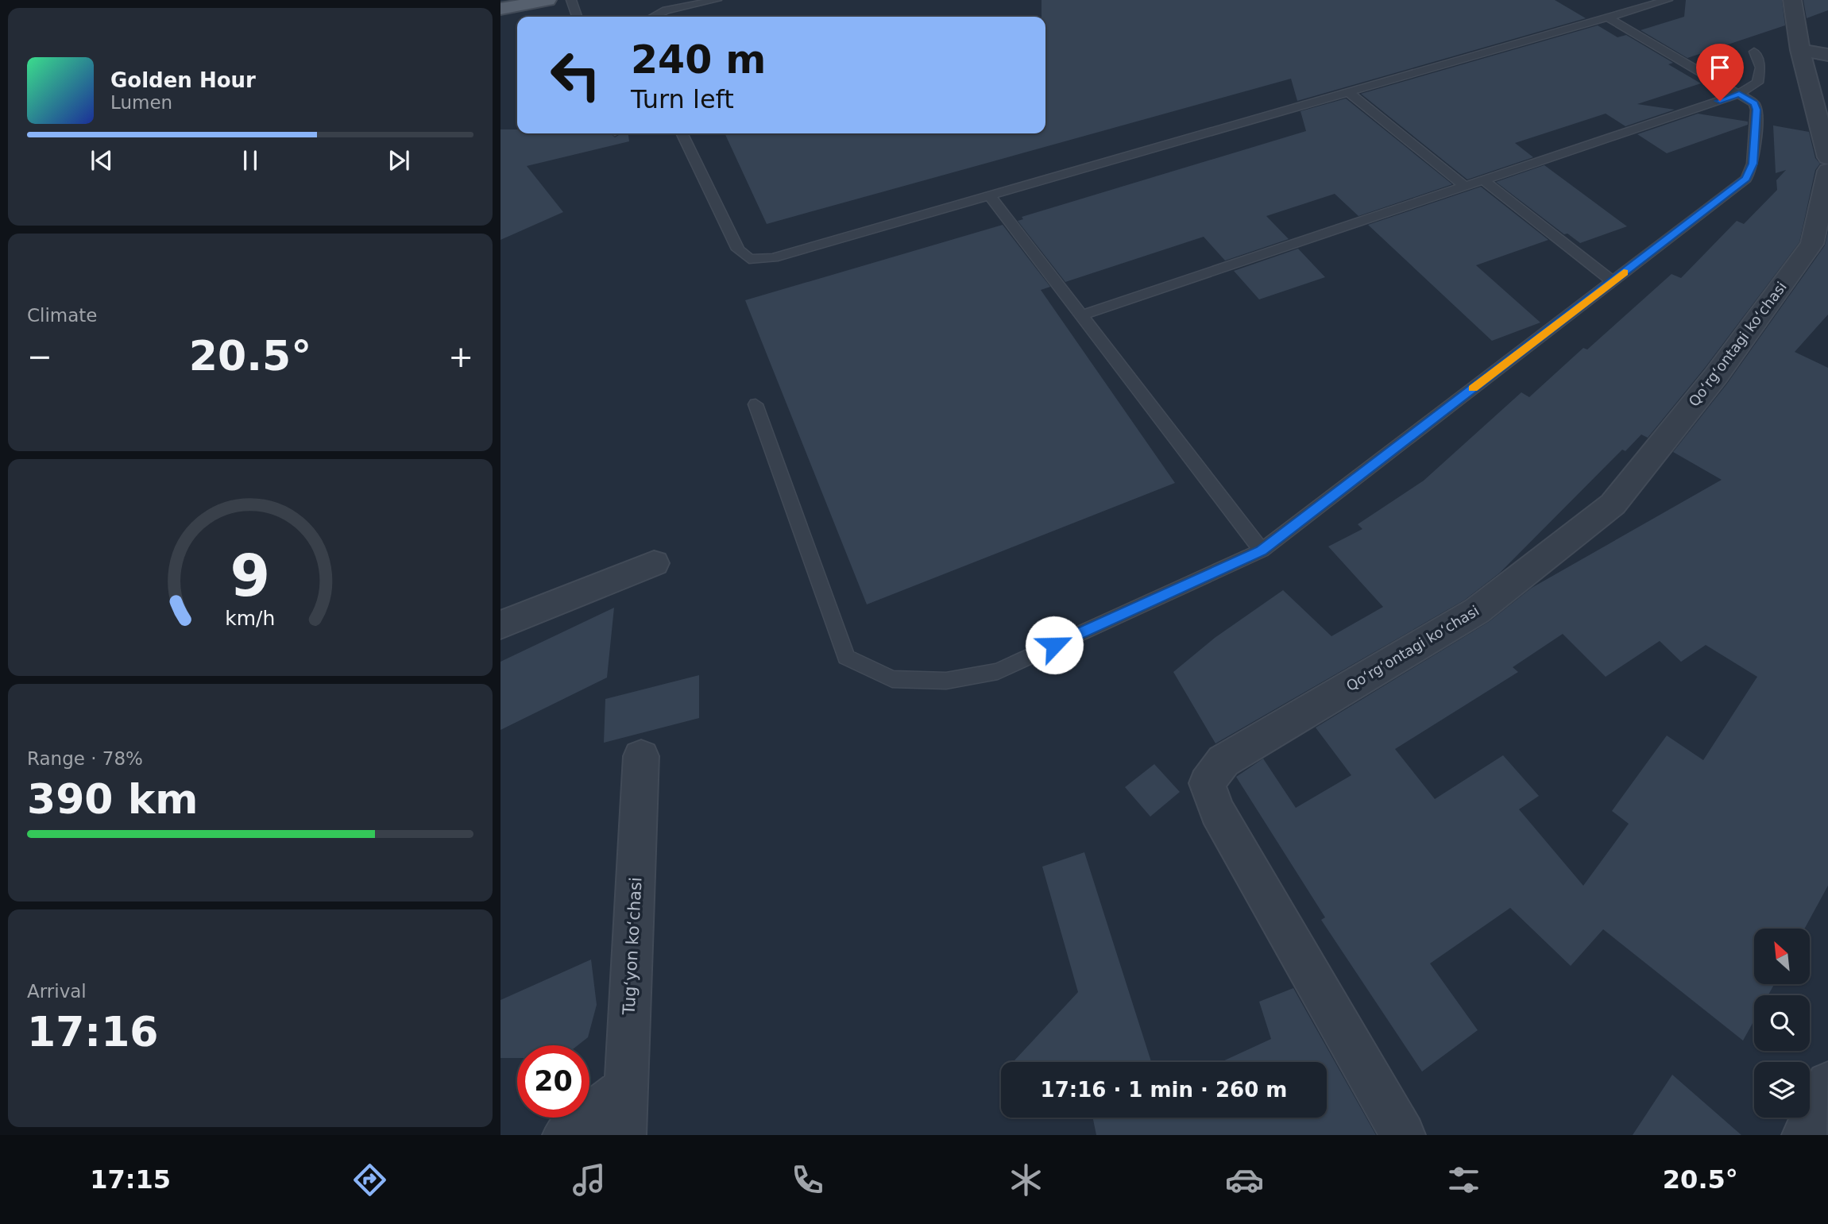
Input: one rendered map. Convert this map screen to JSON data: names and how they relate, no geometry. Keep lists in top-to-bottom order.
{
  "streets": {
    "street": ["Qo‘rg‘ontagi ko‘chasi", "Tugʻyon koʻchasi"]
  },
  "north": "top left",
  "page": {
    "turn": ["240 m", "Turn left"],
    "song": ["Golden Hour", "Lumen"],
    "tile": [
      "Climate",
      ["Range · 78%", "390 km"],
      ["Arrival", "17:16"]
    ],
    "heat": ["−", "20.5°", "+"],
    "limit": "20",
    "trip": "17:16 · 1 min · 260 m",
    "tabs": ["17:15", "20.5°"],
    "gauge": ["9", "km/h"]
  }
}
